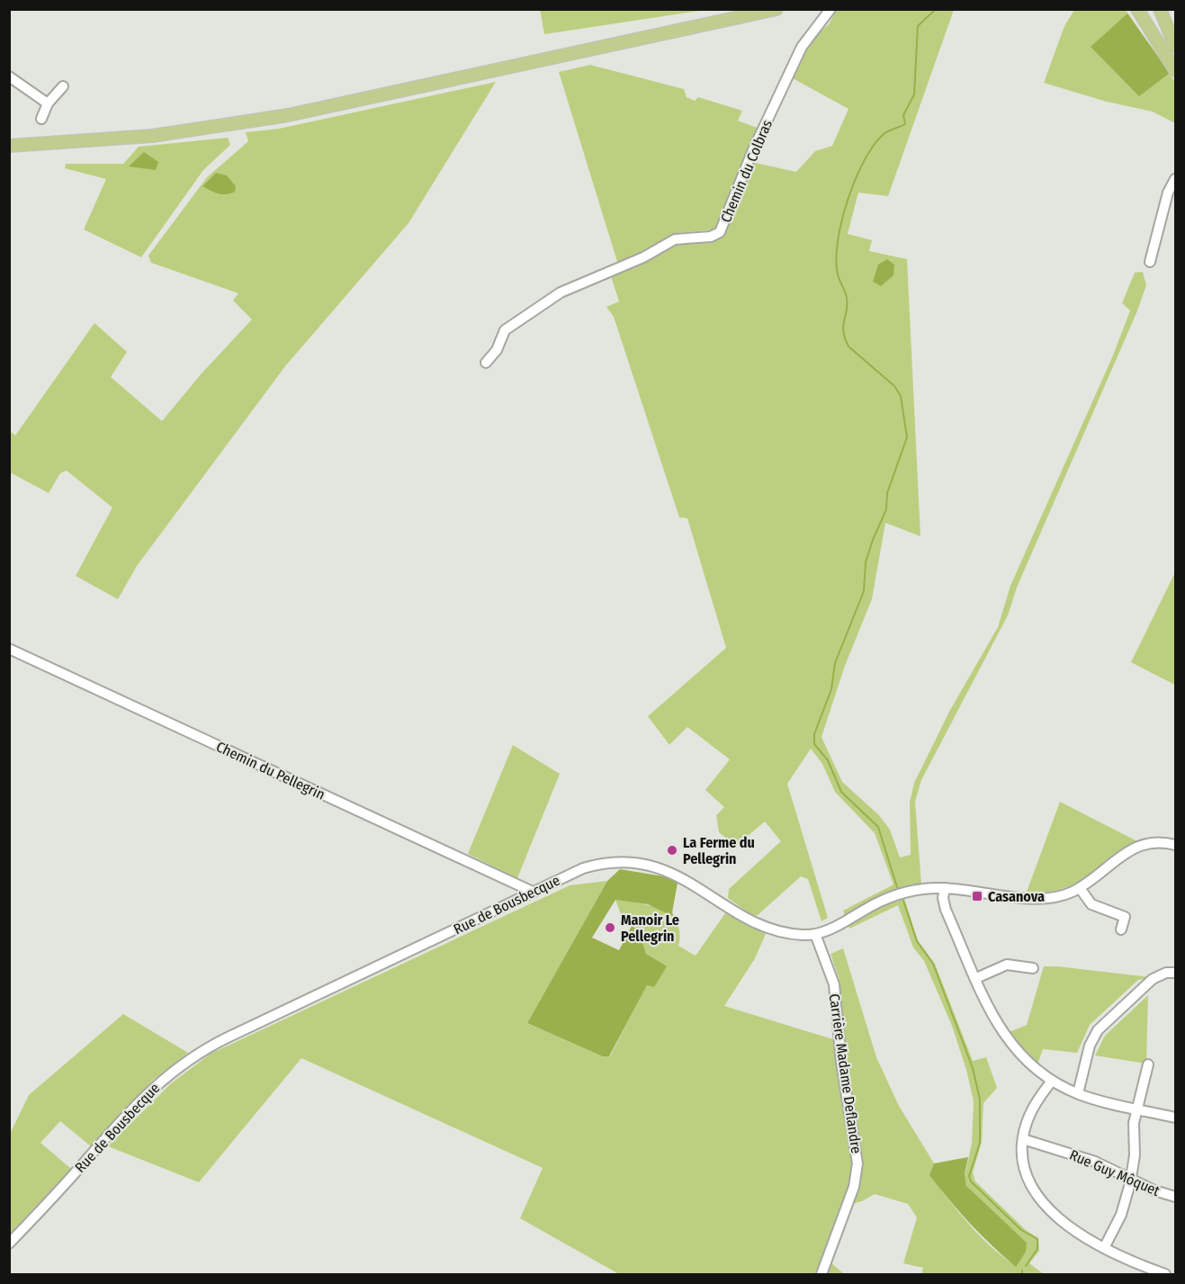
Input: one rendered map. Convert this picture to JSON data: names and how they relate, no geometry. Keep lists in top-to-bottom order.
{
  "streets": {
    "street": [
      "Chemin du Colbras",
      "Chemin du Pellegrin",
      "Rue de Bousbecque",
      "Carrière Madame Deflandre",
      "Rue Guy Môquet"
    ]
  },
  "crossings": [
    ["Chemin du Pellegrin", "Rue de Bousbecque"],
    ["Rue de Bousbecque", "Carrière Madame Deflandre"]
  ],
  "places": {
    "other": ["La Ferme du Pellegrin", "Manoir Le Pellegrin"],
    "transit": ["Casanova"]
  }
}
